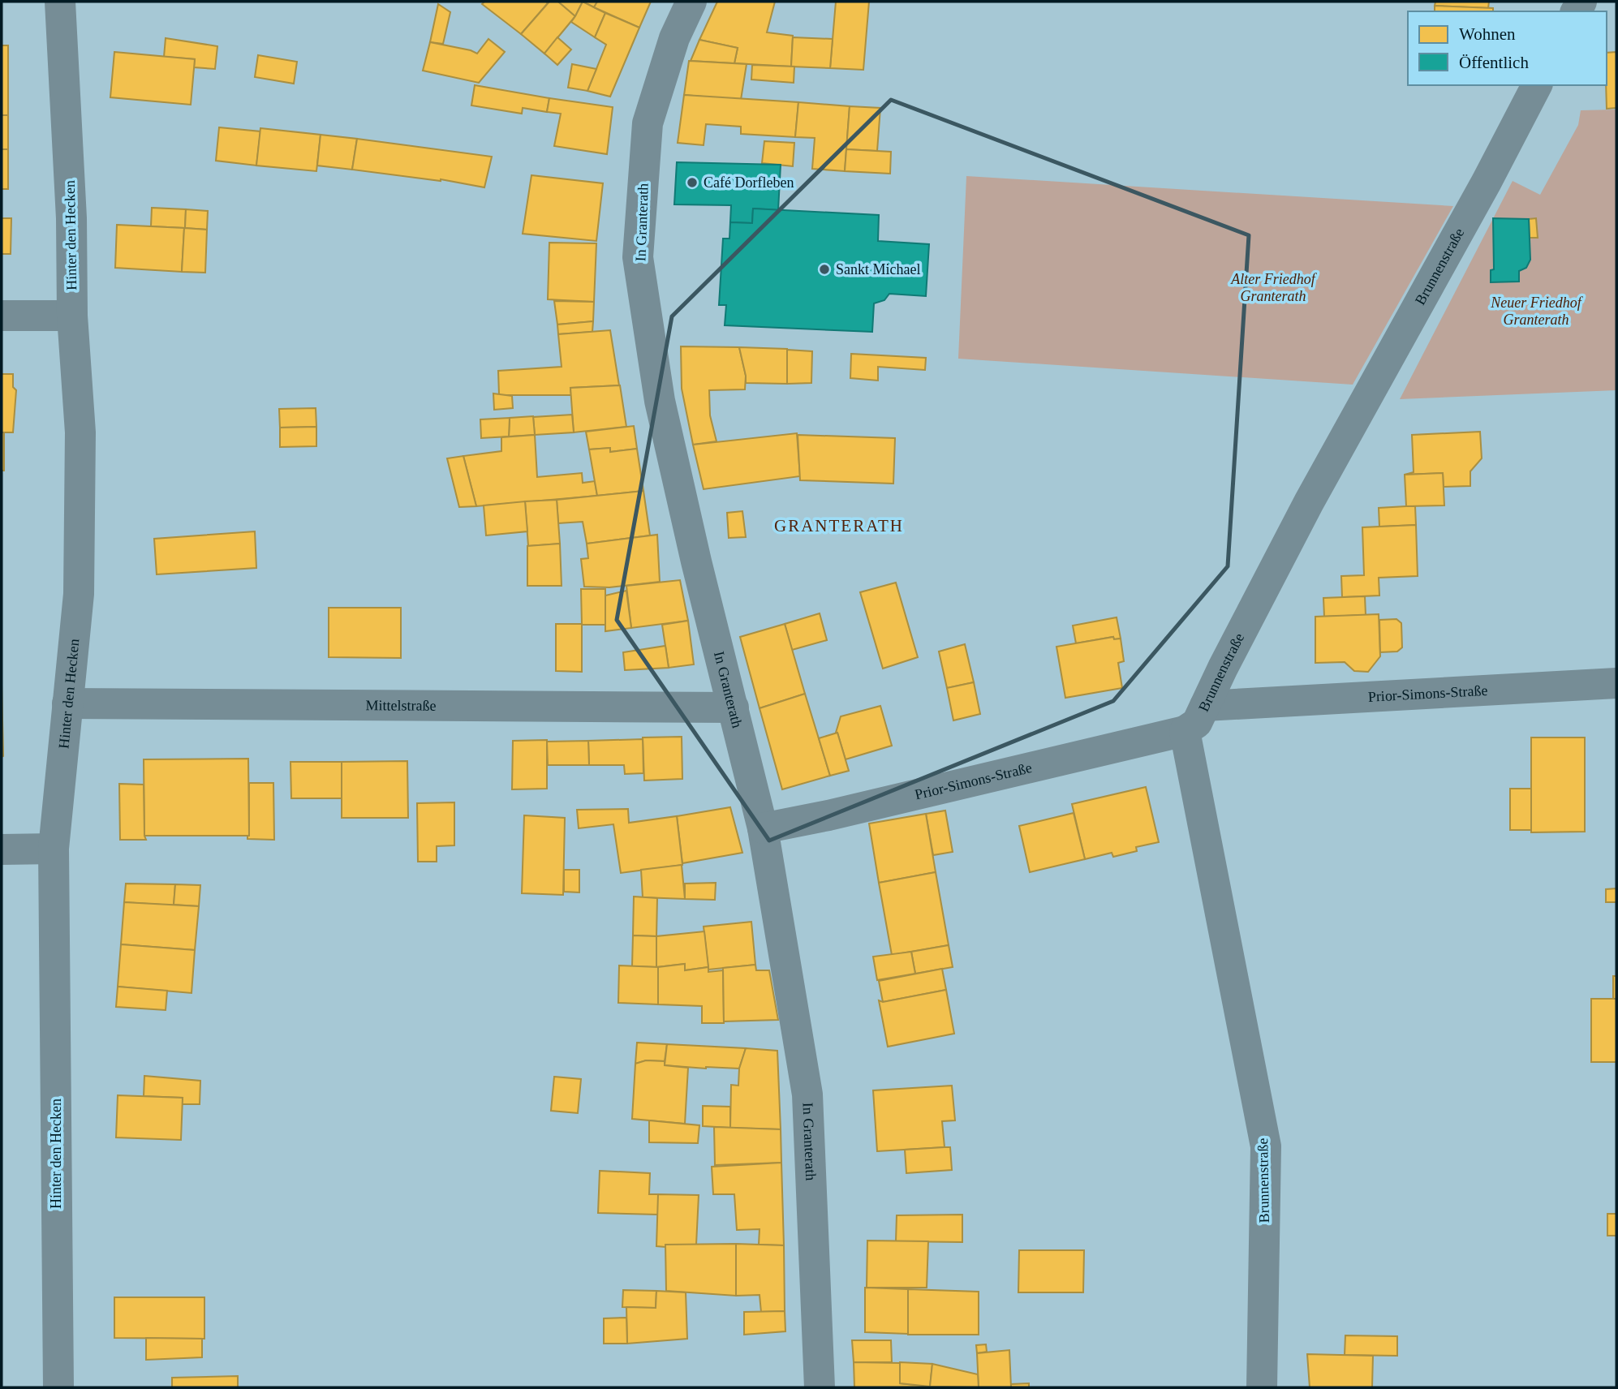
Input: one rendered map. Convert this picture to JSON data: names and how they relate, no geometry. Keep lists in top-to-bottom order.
{
  "streets": {
    "street": [
      "In Granterath",
      "Hinter den Hecken",
      "Brunnenstraße",
      "Prior-Simons-Straße",
      "Mittelstraße"
    ]
  },
  "crossings": [
    ["In Granterath", "Prior-Simons-Straße"],
    ["In Granterath", "Mittelstraße"],
    ["Hinter den Hecken", "Mittelstraße"],
    ["Brunnenstraße", "Prior-Simons-Straße"]
  ],
  "districts": ["GRANTERATH"],
  "parks": ["Alter Friedhof Granterath", "Neuer Friedhof Granterath"],
  "places": ["Café Dorfleben", "Sankt Michael"],
  "legend": ["Wohnen", "Öffentlich"]
}
